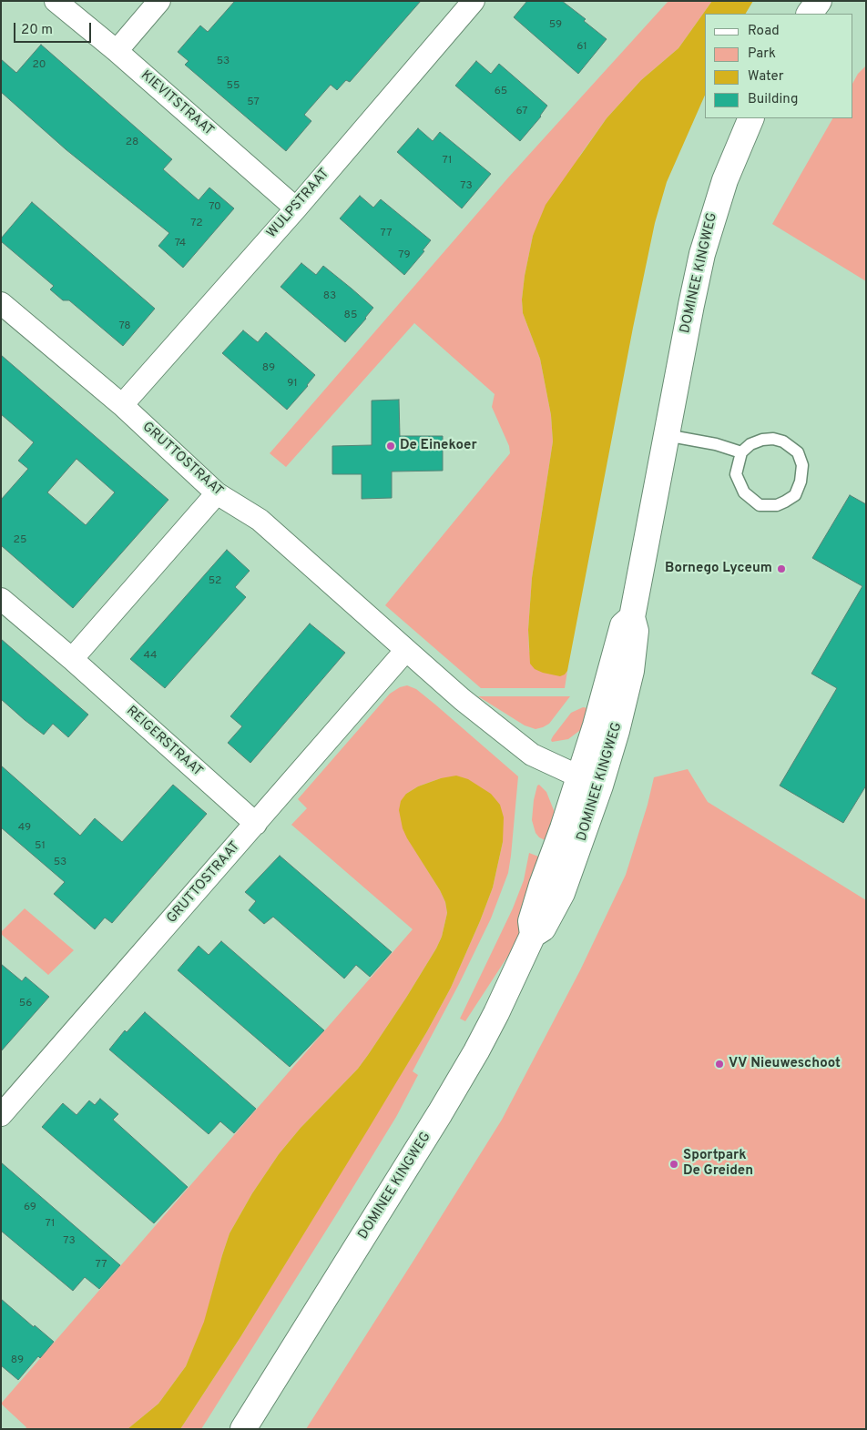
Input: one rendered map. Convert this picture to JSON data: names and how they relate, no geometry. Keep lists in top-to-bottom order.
{
  "streets": {
    "main road": ["DOMINEE KINGWEG"],
    "street": [
      "KIEVITSTRAAT",
      "WULPSTRAAT",
      "GRUTTOSTRAAT",
      "REIGERSTRAAT"
    ]
  },
  "crossings": [
    ["KIEVITSTRAAT", "WULPSTRAAT"],
    ["WULPSTRAAT", "GRUTTOSTRAAT"],
    ["DOMINEE KINGWEG", "GRUTTOSTRAAT"],
    ["GRUTTOSTRAAT", "REIGERSTRAAT"]
  ],
  "places": [
    "De Einekoer",
    "Bornego Lyceum",
    "VV Nieuweschoot",
    "Sportpark De Greiden"
  ],
  "house_numbers": [
    "59",
    "61",
    "53",
    "20",
    "55",
    "65",
    "57",
    "67",
    "28",
    "71",
    "73",
    "70",
    "72",
    "77",
    "74",
    "79",
    "83",
    "85",
    "78",
    "89",
    "91",
    "25",
    "52",
    "44",
    "49",
    "51",
    "53",
    "56",
    "69",
    "71",
    "73",
    "77",
    "89"
  ],
  "legend": [
    "Road",
    "Park",
    "Water",
    "Building"
  ],
  "scale_bar": "20 m"
}
